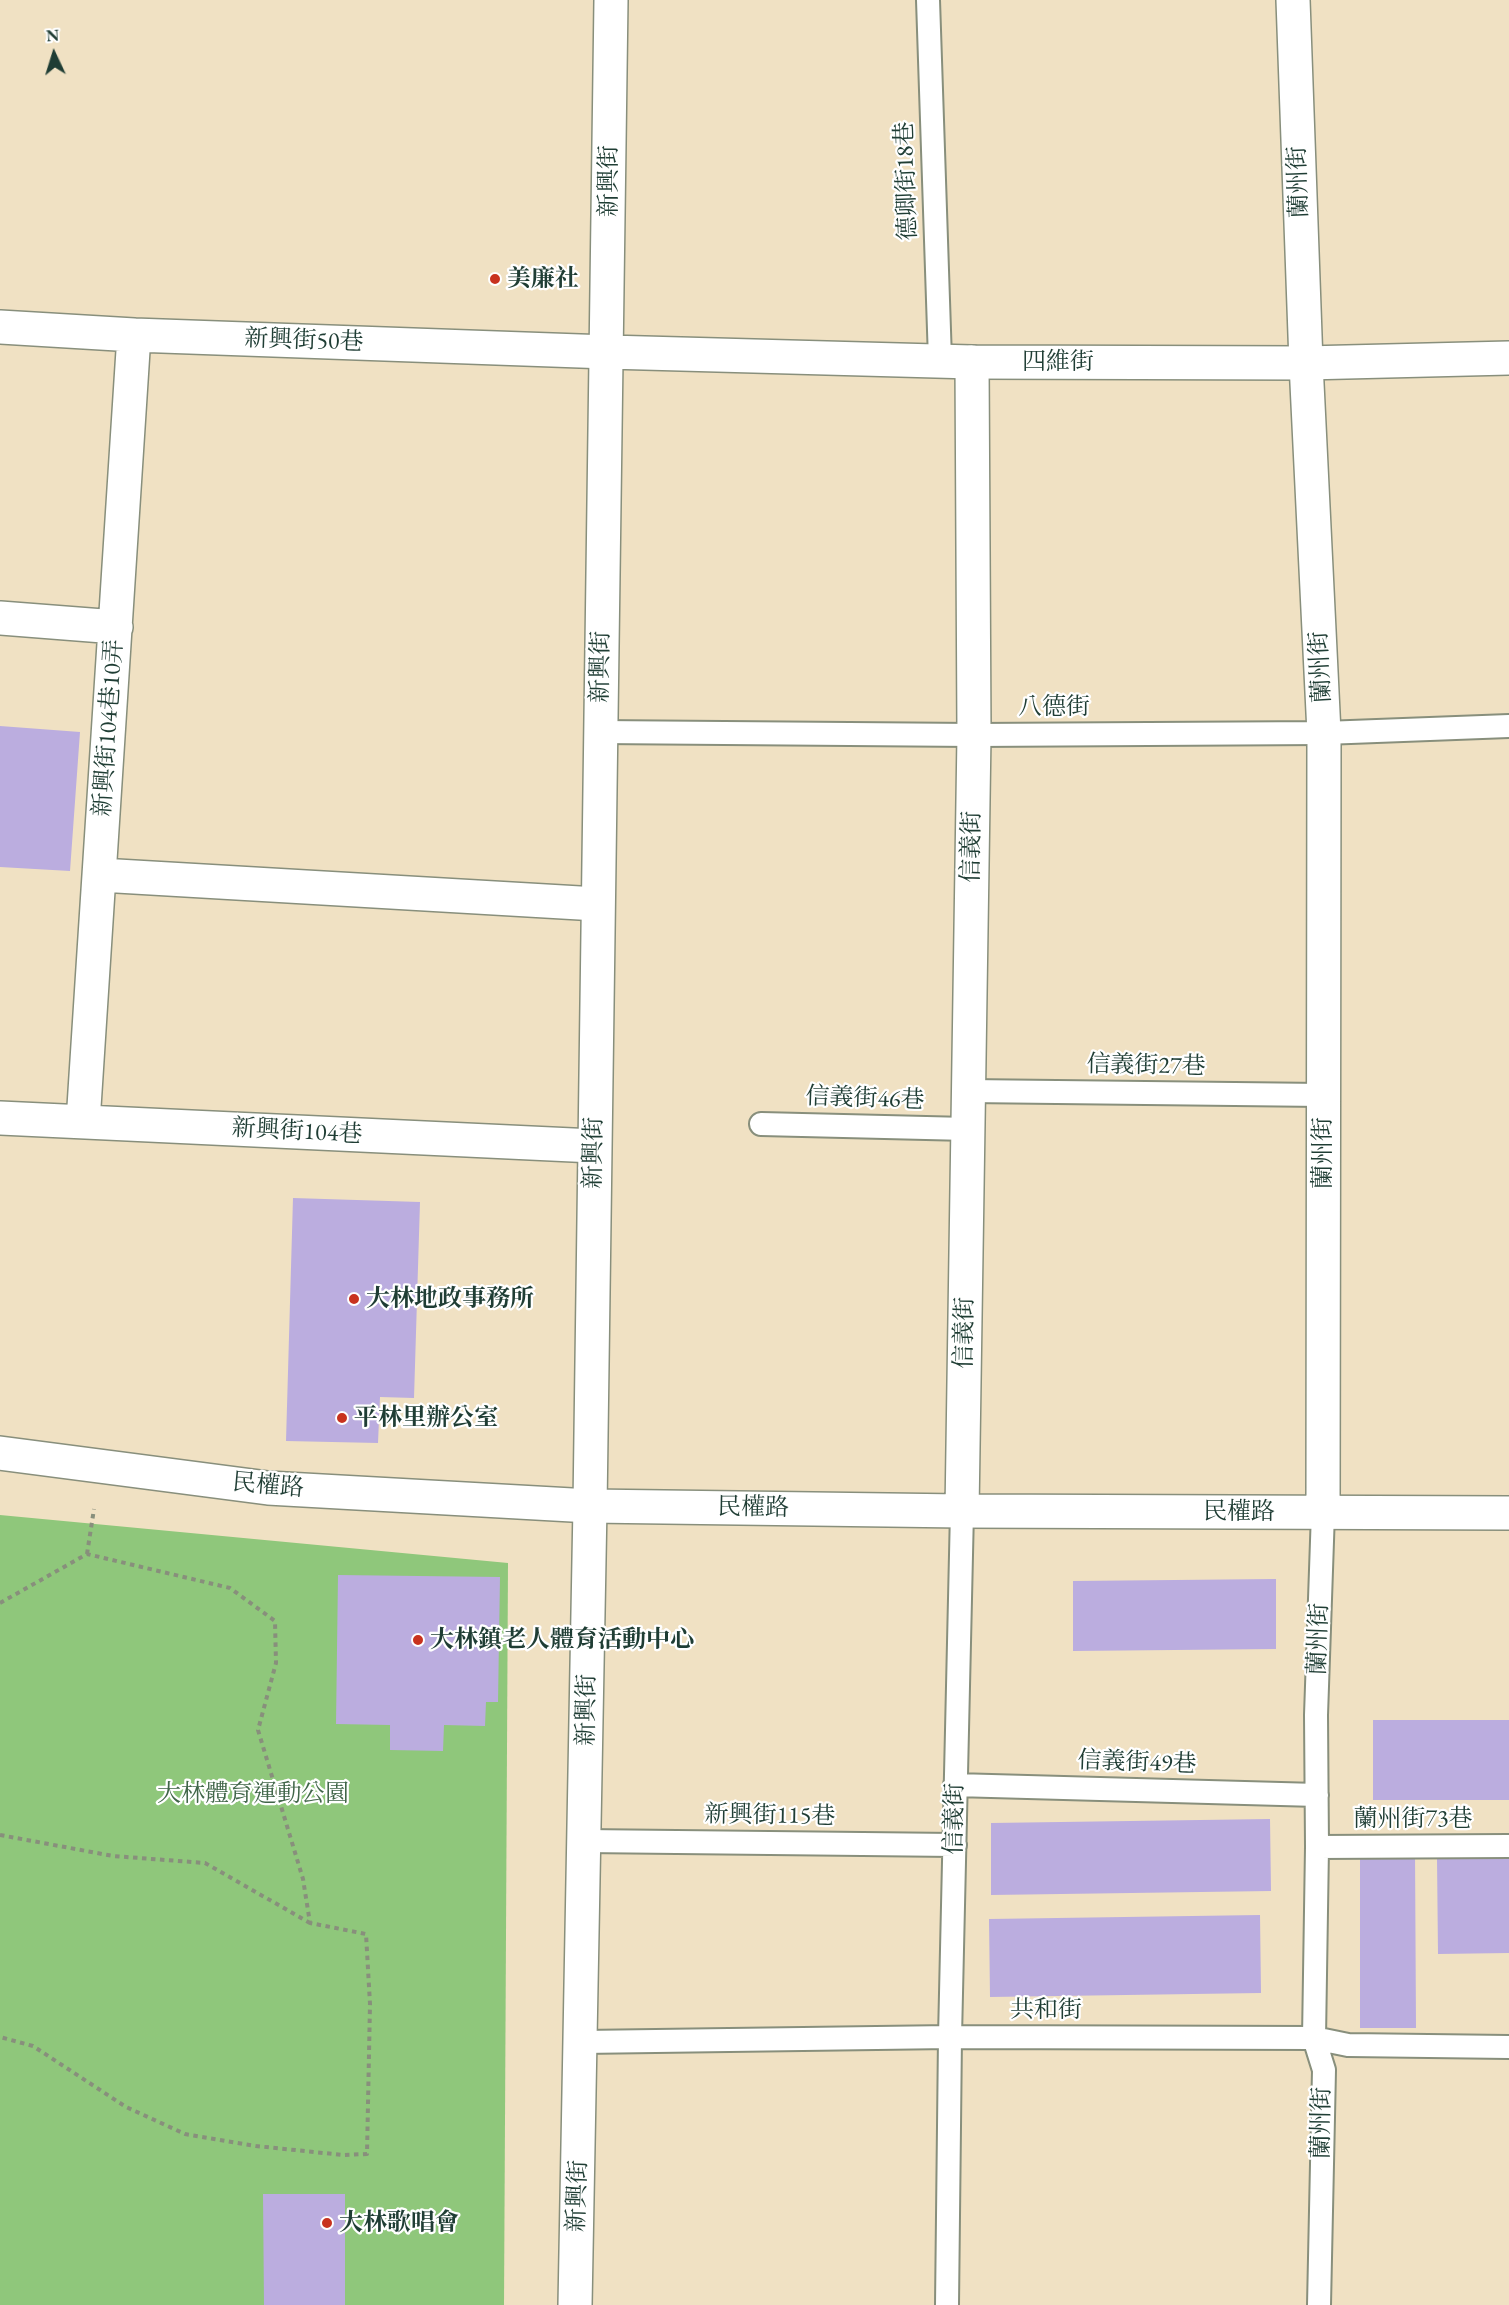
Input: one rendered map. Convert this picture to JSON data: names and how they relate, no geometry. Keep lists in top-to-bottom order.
{
  "streets": {
    "street": [
      "新興街",
      "蘭州街",
      "新興街50巷",
      "四維街",
      "新興街104巷10弄",
      "信義街",
      "新興街104巷",
      "民權路"
    ],
    "lane": [
      "德卿街18巷",
      "八德街",
      "信義街27巷",
      "信義街46巷",
      "信義街49巷",
      "新興街115巷",
      "蘭州街73巷",
      "共和街"
    ]
  },
  "crossings": [
    ["新興街", "新興街50巷"],
    ["新興街", "四維街"],
    ["新興街", "八德街"],
    ["新興街", "新興街104巷"],
    ["新興街", "民權路"],
    ["新興街", "新興街115巷"],
    ["新興街", "共和街"],
    ["德卿街18巷", "四維街"],
    ["蘭州街", "四維街"],
    ["蘭州街", "八德街"],
    ["蘭州街", "信義街27巷"],
    ["蘭州街", "民權路"],
    ["蘭州街", "信義街49巷"],
    ["蘭州街", "蘭州街73巷"],
    ["蘭州街", "共和街"],
    ["新興街50巷", "四維街"],
    ["新興街50巷", "新興街104巷10弄"],
    ["四維街", "信義街"],
    ["八德街", "信義街"],
    ["新興街104巷10弄", "新興街104巷"],
    ["信義街", "信義街27巷"],
    ["信義街", "信義街46巷"],
    ["信義街", "民權路"],
    ["信義街", "信義街49巷"],
    ["信義街", "新興街115巷"],
    ["信義街", "共和街"]
  ],
  "parks": ["大林體育運動公園"],
  "places": [
    "美廉社",
    "大林地政事務所",
    "平林里辦公室",
    "大林鎮老人體育活動中心",
    "大林歌唱會"
  ],
  "north": "top"
}
